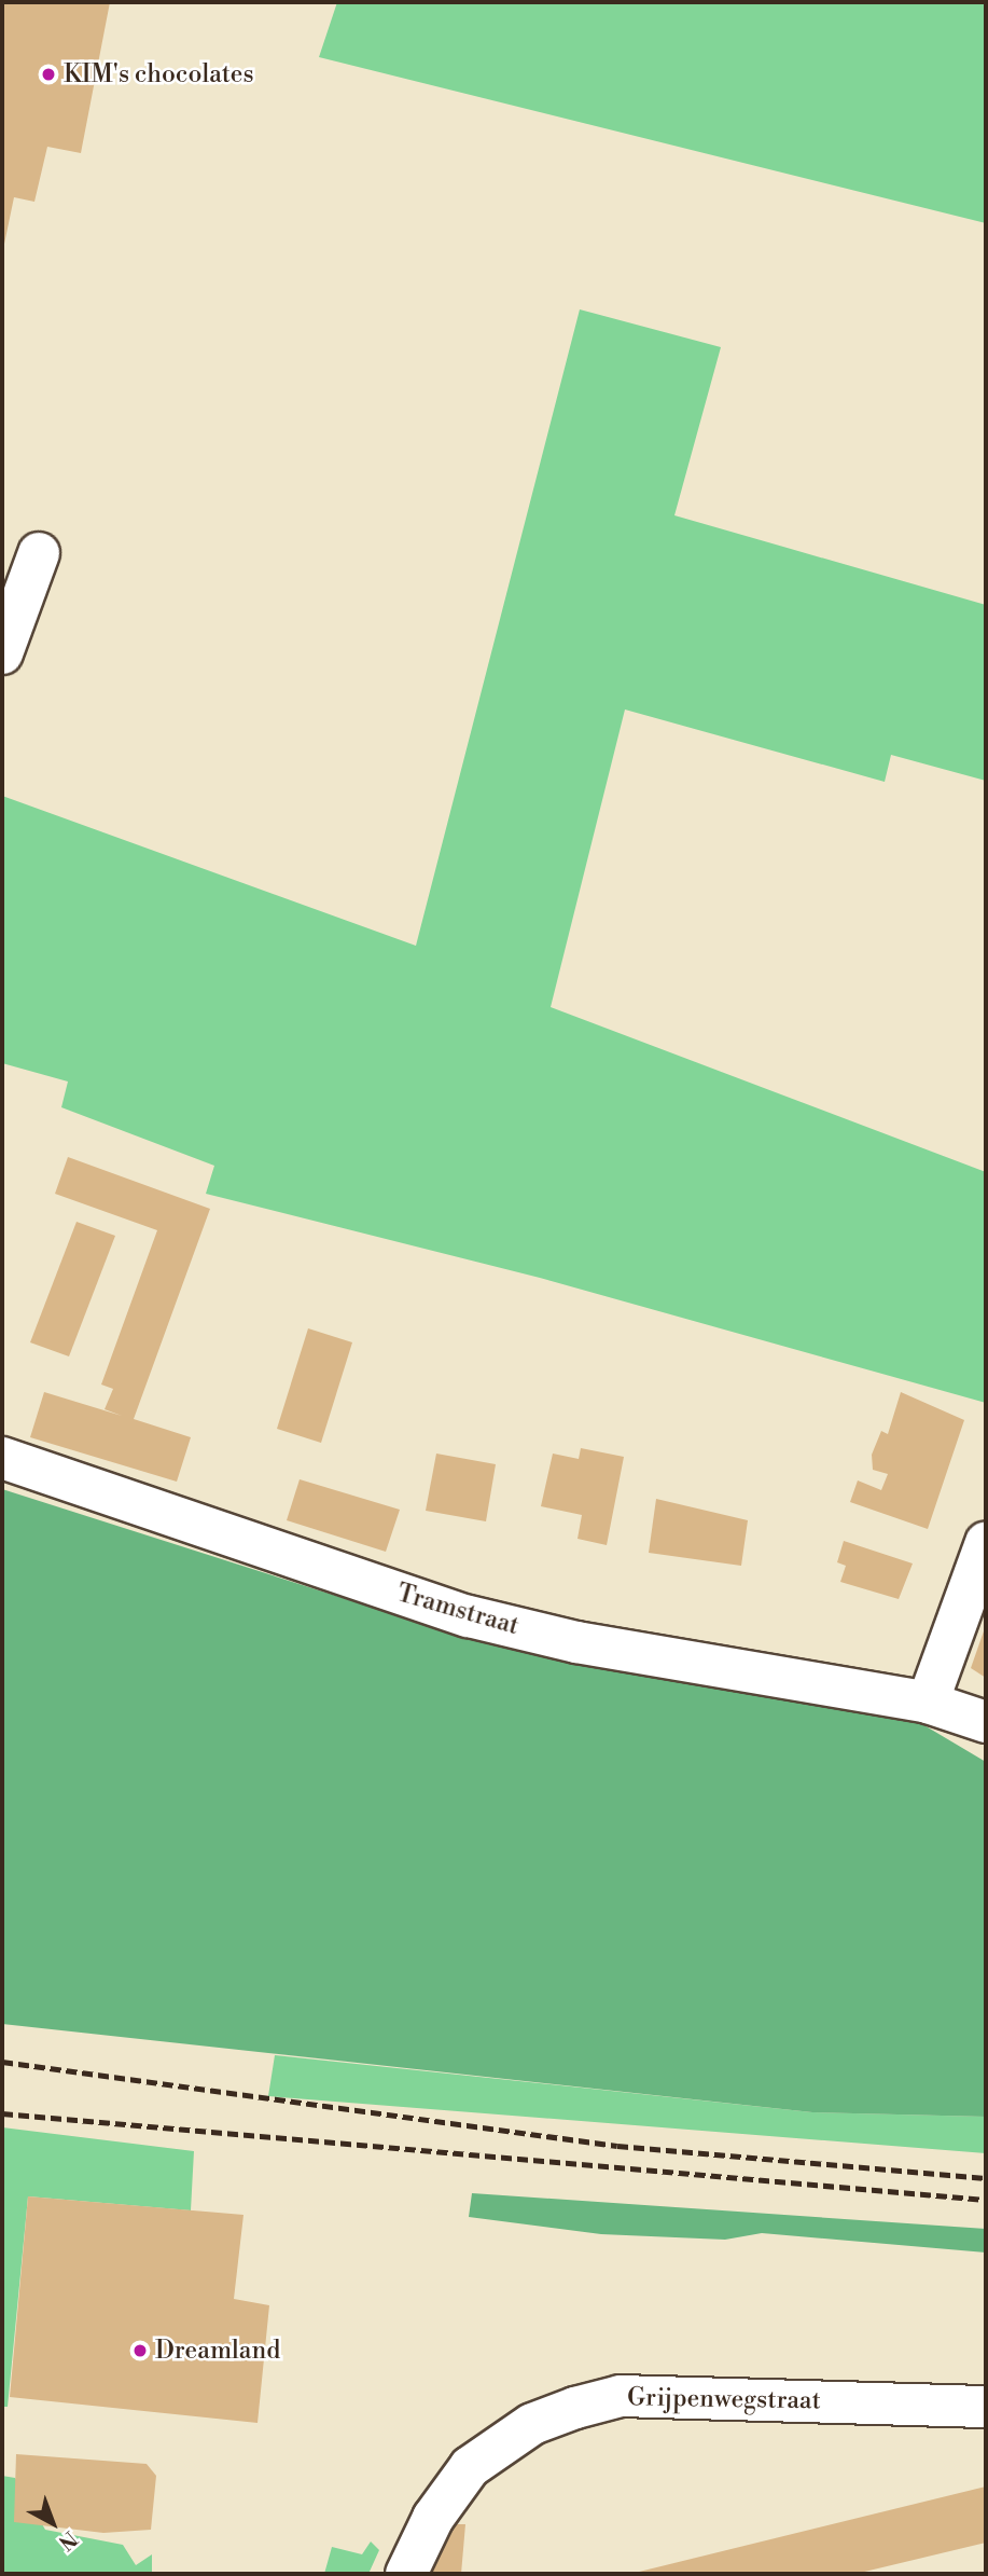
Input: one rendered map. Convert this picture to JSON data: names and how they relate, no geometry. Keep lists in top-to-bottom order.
{
  "streets": {
    "street": ["Tramstraat", "Grijpenwegstraat"]
  },
  "places": ["KIM's chocolates", "Dreamland"],
  "north": "bottom right"
}
